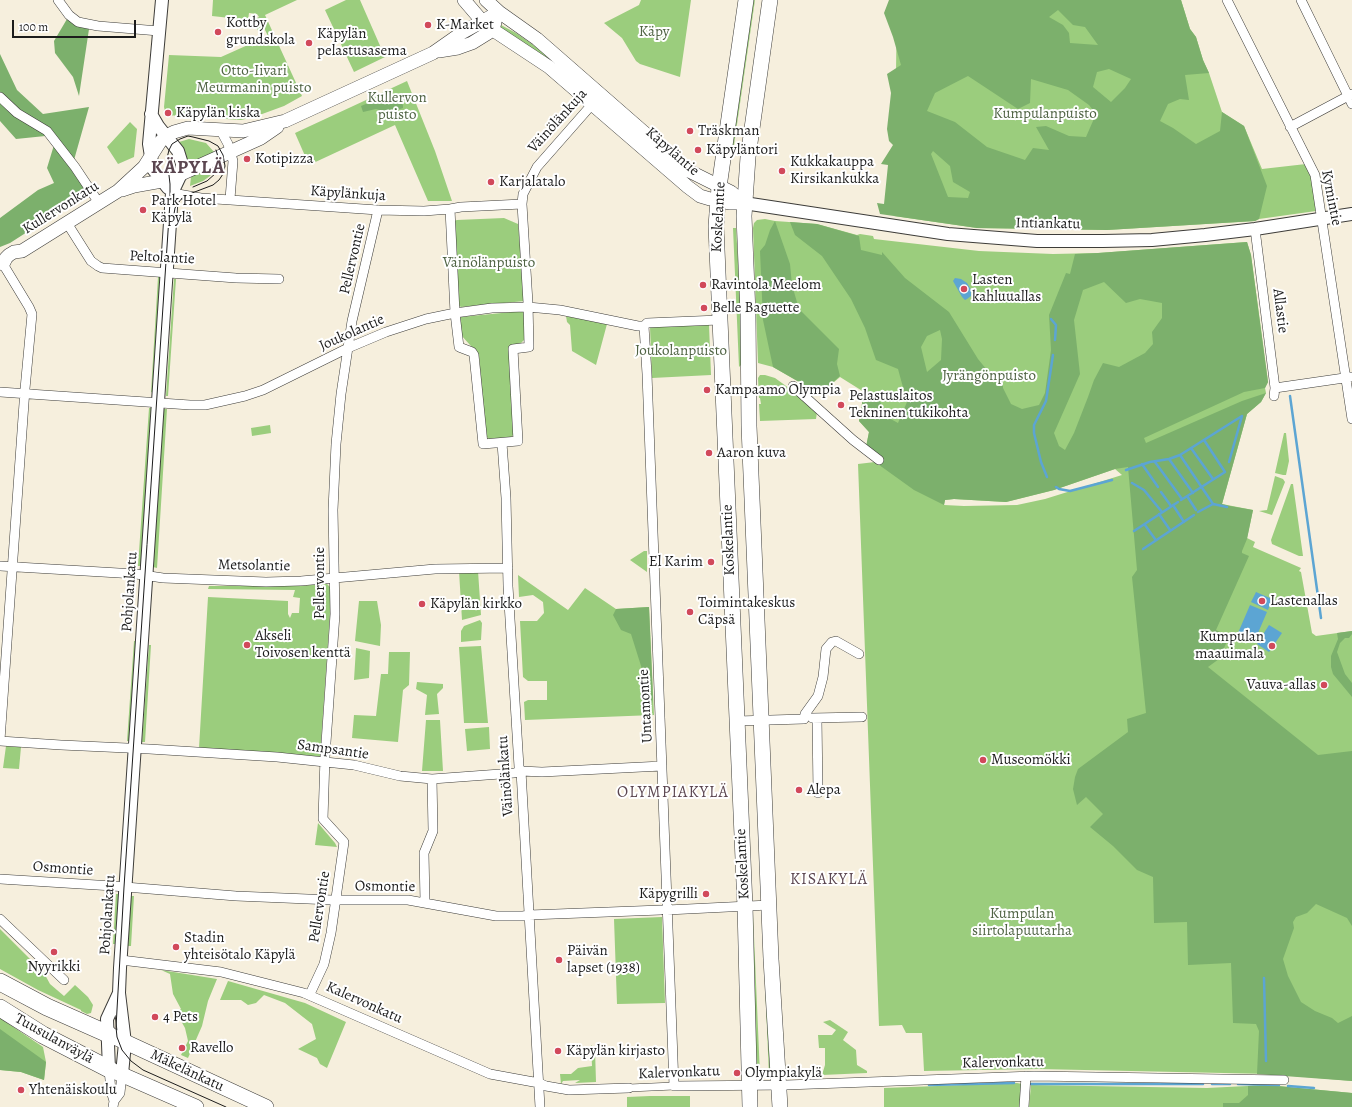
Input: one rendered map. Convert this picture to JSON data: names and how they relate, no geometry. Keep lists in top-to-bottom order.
{
  "streets": {
    "highway": ["Tuusulanväylä"],
    "main road": [
      "Käpyläntie",
      "Kullervonkatu",
      "Koskelantie",
      "Mäkelänkatu"
    ],
    "street": [
      "Väinölänkuja",
      "Käpylänkuja",
      "Kymintie",
      "Intiankatu",
      "Peltolantie",
      "Pellervontie",
      "Allastie",
      "Joukolantie",
      "Metsolantie",
      "Pohjolankatu",
      "Untamontie",
      "Sampsantie",
      "Väinölänkatu",
      "Osmontie",
      "Kalervonkatu"
    ]
  },
  "crossings": [
    ["Väinölänkuja", "Käpyläntie"],
    ["Väinölänkuja", "Käpylänkuja"],
    ["Väinölänkuja", "Joukolantie"],
    ["Käpyläntie", "Kullervonkatu"],
    ["Käpyläntie", "Koskelantie"],
    ["Käpyläntie", "Intiankatu"],
    ["Käpylänkuja", "Pellervontie"],
    ["Käpylänkuja", "Pohjolankatu"],
    ["Kymintie", "Intiankatu"],
    ["Kymintie", "Allastie"],
    ["Kullervonkatu", "Peltolantie"],
    ["Kullervonkatu", "Pohjolankatu"],
    ["Koskelantie", "Intiankatu"],
    ["Koskelantie", "Joukolantie"],
    ["Koskelantie", "Osmontie"],
    ["Koskelantie", "Kalervonkatu"],
    ["Intiankatu", "Allastie"],
    ["Peltolantie", "Pohjolankatu"],
    ["Pellervontie", "Joukolantie"],
    ["Pellervontie", "Metsolantie"],
    ["Pellervontie", "Sampsantie"],
    ["Pellervontie", "Osmontie"],
    ["Pellervontie", "Kalervonkatu"],
    ["Joukolantie", "Pohjolankatu"],
    ["Joukolantie", "Untamontie"],
    ["Metsolantie", "Pohjolankatu"],
    ["Metsolantie", "Väinölänkatu"],
    ["Pohjolankatu", "Sampsantie"],
    ["Pohjolankatu", "Osmontie"],
    ["Pohjolankatu", "Kalervonkatu"],
    ["Pohjolankatu", "Tuusulanväylä"],
    ["Pohjolankatu", "Mäkelänkatu"],
    ["Untamontie", "Sampsantie"],
    ["Untamontie", "Osmontie"],
    ["Untamontie", "Kalervonkatu"],
    ["Sampsantie", "Väinölänkatu"],
    ["Väinölänkatu", "Osmontie"],
    ["Väinölänkatu", "Kalervonkatu"],
    ["Tuusulanväylä", "Mäkelänkatu"]
  ],
  "districts": ["KÄPYLÄ", "OLYMPIAKYLÄ", "KISAKYLÄ"],
  "parks": [
    "Käpy",
    "Otto-Iivari Meurmanin puisto",
    "Kullervon puisto",
    "Kumpulanpuisto",
    "Väinölänpuisto",
    "Joukolanpuisto",
    "Jyrängönpuisto",
    "Kumpulan siirtolapuutarha"
  ],
  "places": [
    "K-Market",
    "Kottby grundskola",
    "Käpylän pelastusasema",
    "Käpylän kiska",
    "Träskman",
    "Käpyläntori",
    "Kotipizza",
    "Kukkakauppa Kirsikankukka",
    "Karjalatalo",
    "Park Hotel Käpylä",
    "Ravintola Meelom",
    "Lasten kahluuallas",
    "Belle Baguette",
    "Kampaamo Olympia",
    "Pelastuslaitos Tekninen tukikohta",
    "Aaron kuva",
    "El Karim",
    "Lastenallas",
    "Käpylän kirkko",
    "Toimintakeskus Cäpsä",
    "Akseli Toivosen kenttä",
    "Kumpulan maauimala",
    "Vauva-allas",
    "Museomökki",
    "Alepa",
    "Käpygrilli",
    "Stadin yhteisötalo Käpylä",
    "Nyyrikki",
    "Päivän lapset (1938)",
    "4 Pets",
    "Ravello",
    "Käpylän kirjasto",
    "Olympiakylä",
    "Yhtenäiskoulu"
  ],
  "scale_bar": "100 m"
}
